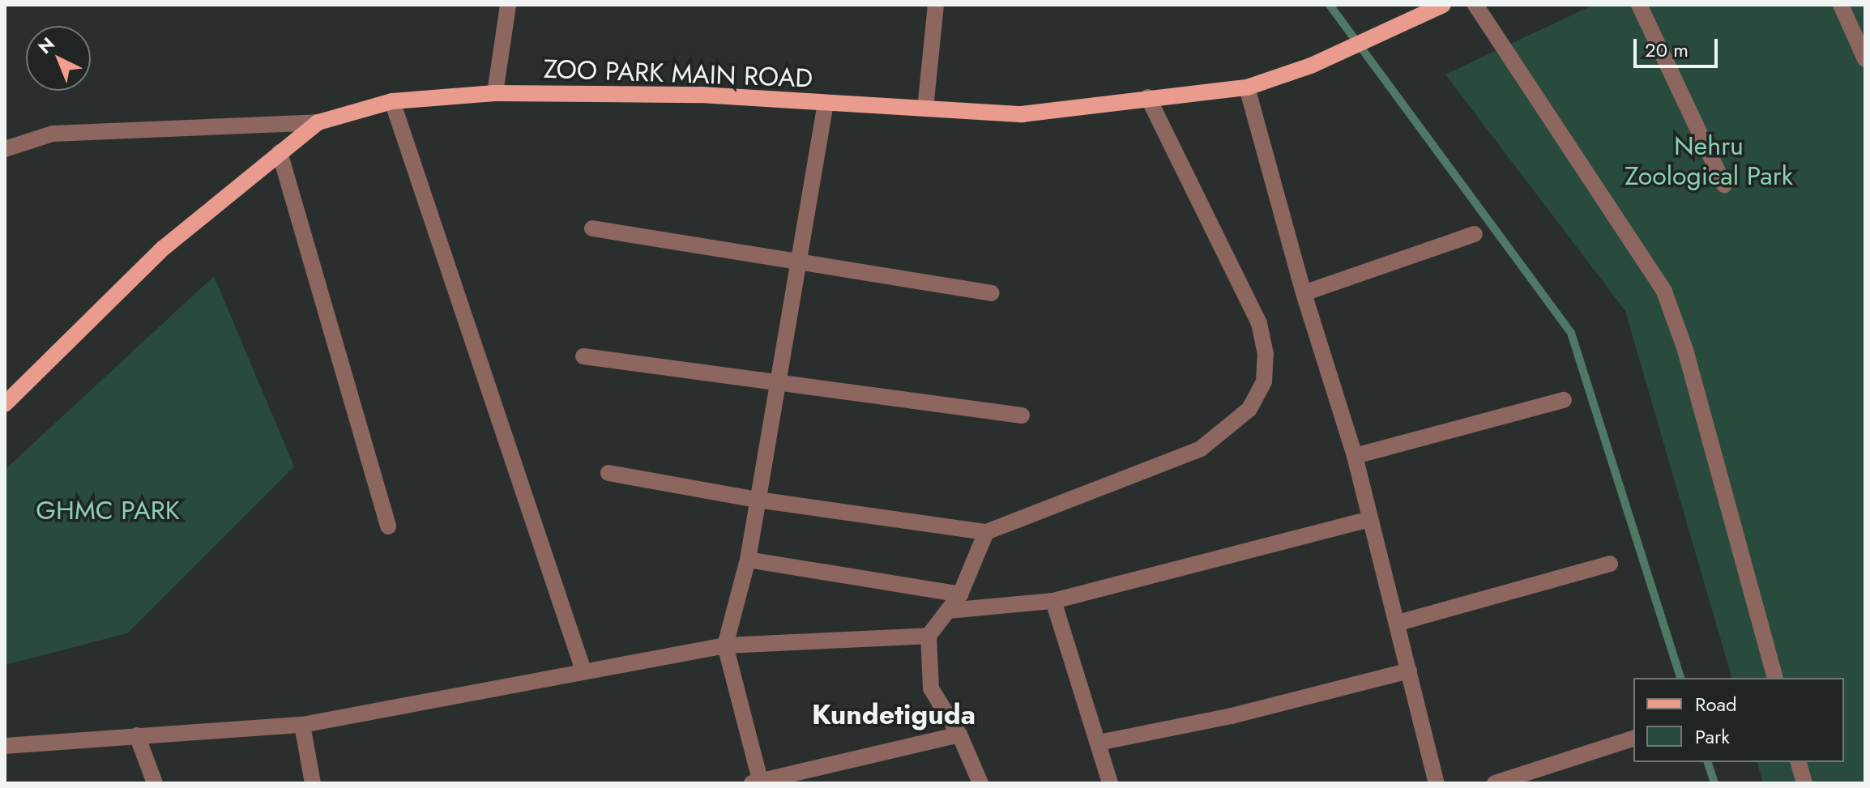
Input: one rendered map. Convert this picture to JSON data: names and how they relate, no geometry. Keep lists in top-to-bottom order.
{
  "streets": {
    "main road": ["ZOO PARK MAIN ROAD"]
  },
  "districts": ["Kundetiguda"],
  "parks": ["Nehru Zoological Park", "GHMC PARK"],
  "legend": ["Road", "Park"],
  "scale_bar": "20 m",
  "north": "top left"
}
